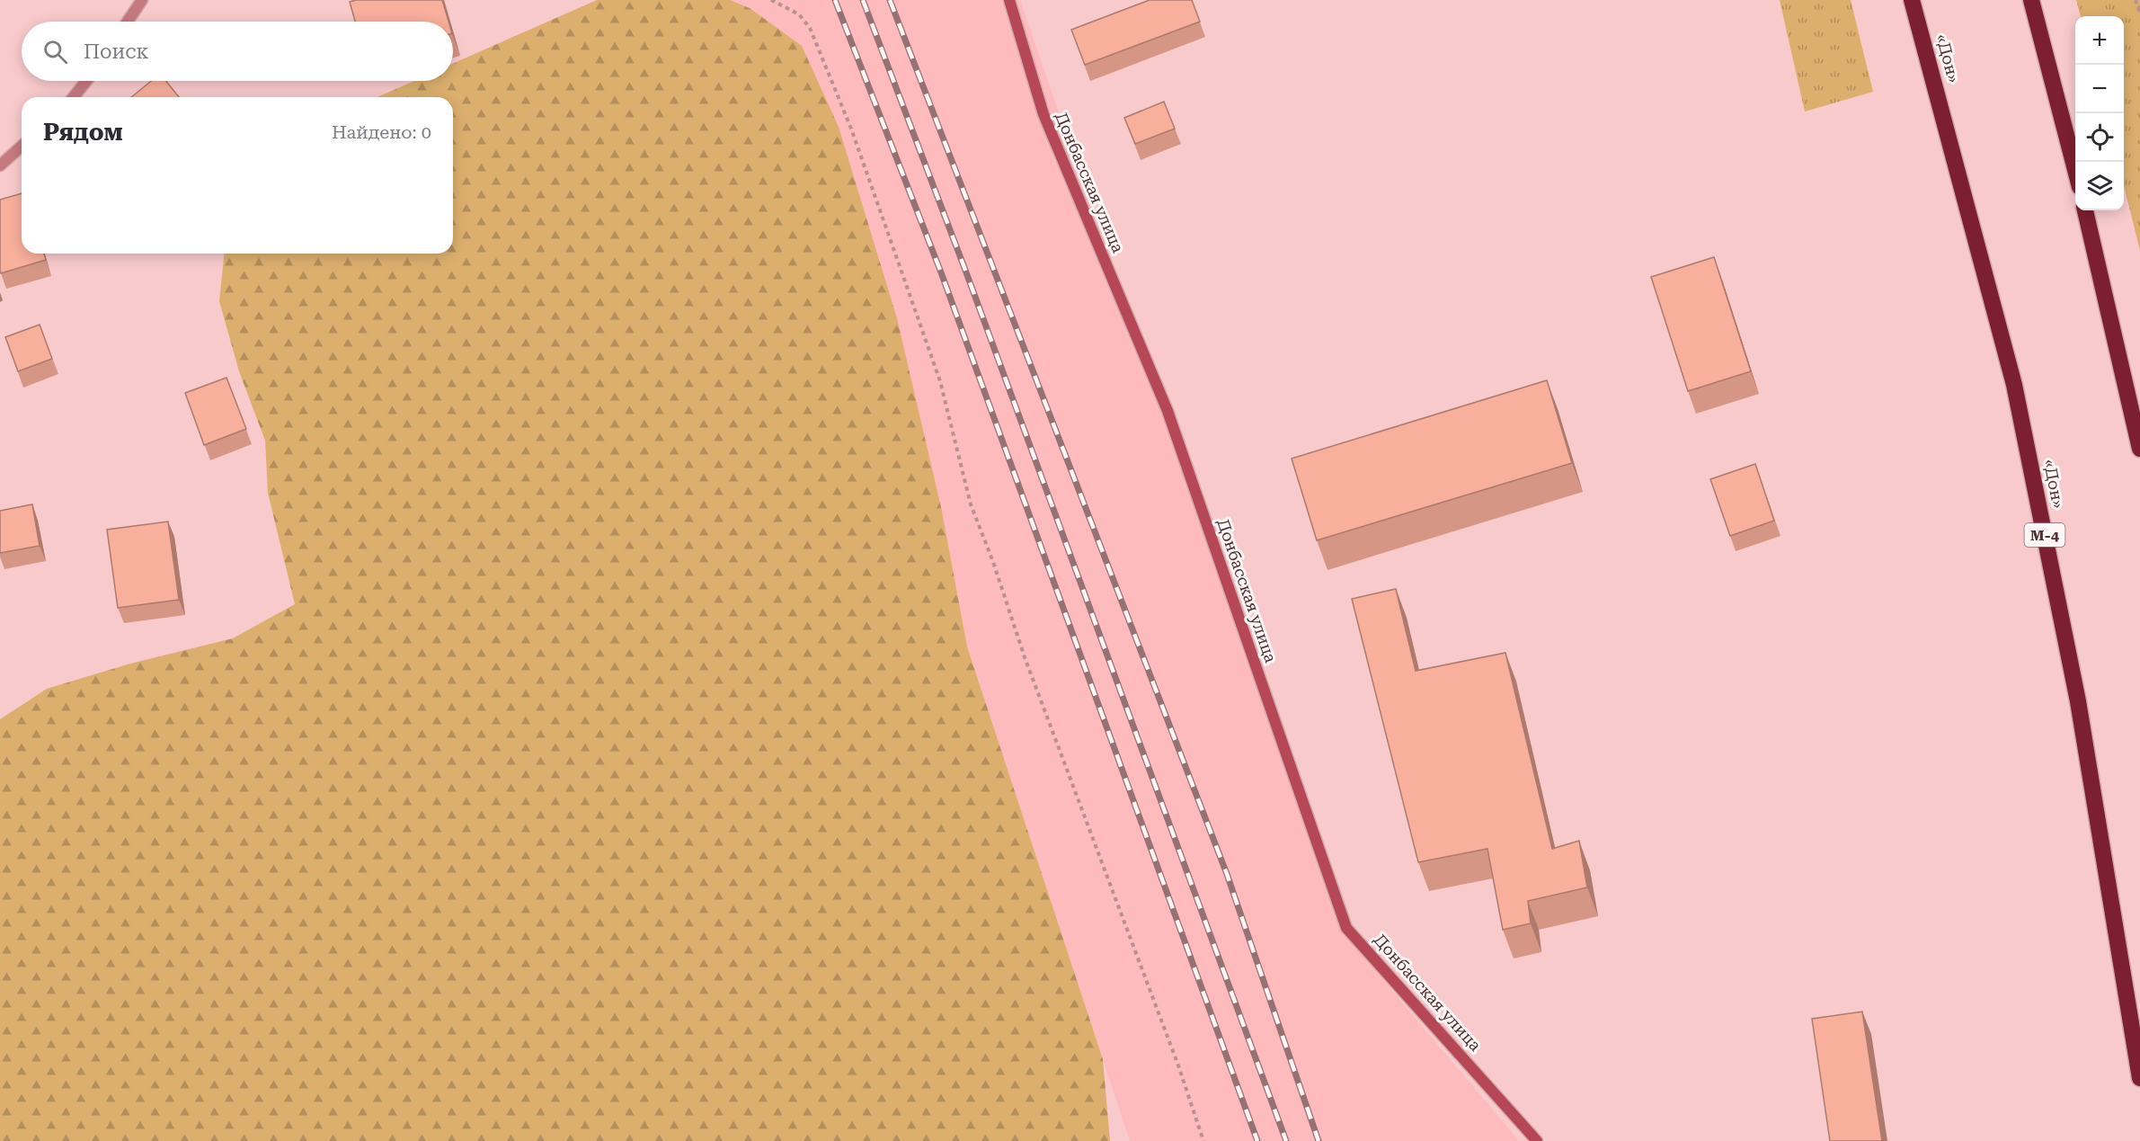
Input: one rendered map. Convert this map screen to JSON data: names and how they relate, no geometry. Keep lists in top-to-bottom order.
{
  "streets": {
    "highway": ["«Дон»", "М-4"],
    "street": ["Донбасская улица"]
  },
  "page": {
    "map_buttons": ["+", "−"],
    "search": "Поиск",
    "heading": ["Рядом", "Найдено: 0"]
  }
}
